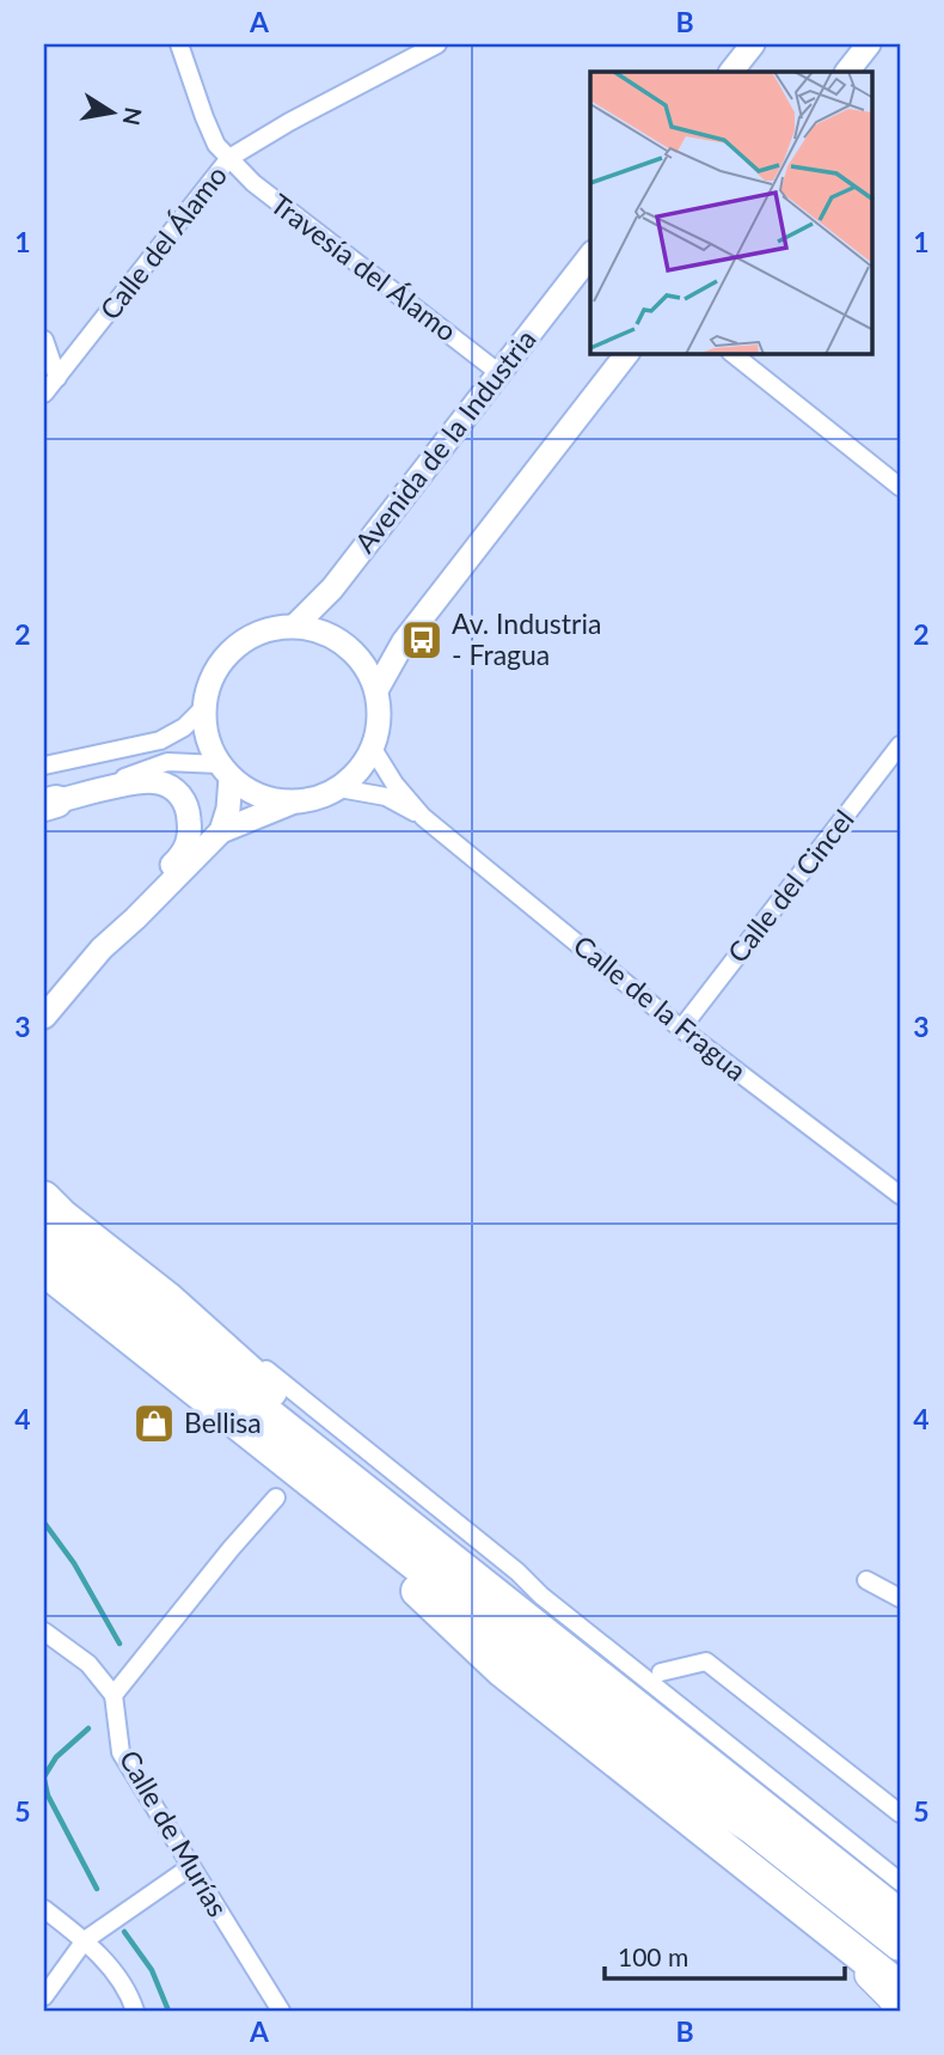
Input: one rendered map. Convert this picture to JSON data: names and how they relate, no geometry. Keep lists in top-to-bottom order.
{
  "streets": {
    "street": [
      "Calle del Álamo",
      "Travesía del Álamo",
      "Avenida de la Industria",
      "Calle del Cincel",
      "Calle de la Fragua",
      "Calle de Murías"
    ]
  },
  "crossings": [
    ["Calle del Álamo", "Travesía del Álamo"],
    ["Travesía del Álamo", "Avenida de la Industria"],
    ["Avenida de la Industria", "Calle de la Fragua"],
    ["Calle del Cincel", "Calle de la Fragua"]
  ],
  "places": {
    "bus stop": ["Av. Industria - Fragua"],
    "shop": ["Bellisa"]
  },
  "scale_bar": "100 m",
  "north": "right",
  "grid": {
    "columns": ["A", "B"],
    "rows": [
      "1",
      "2",
      "3",
      "4",
      "5"
    ]
  }
}
